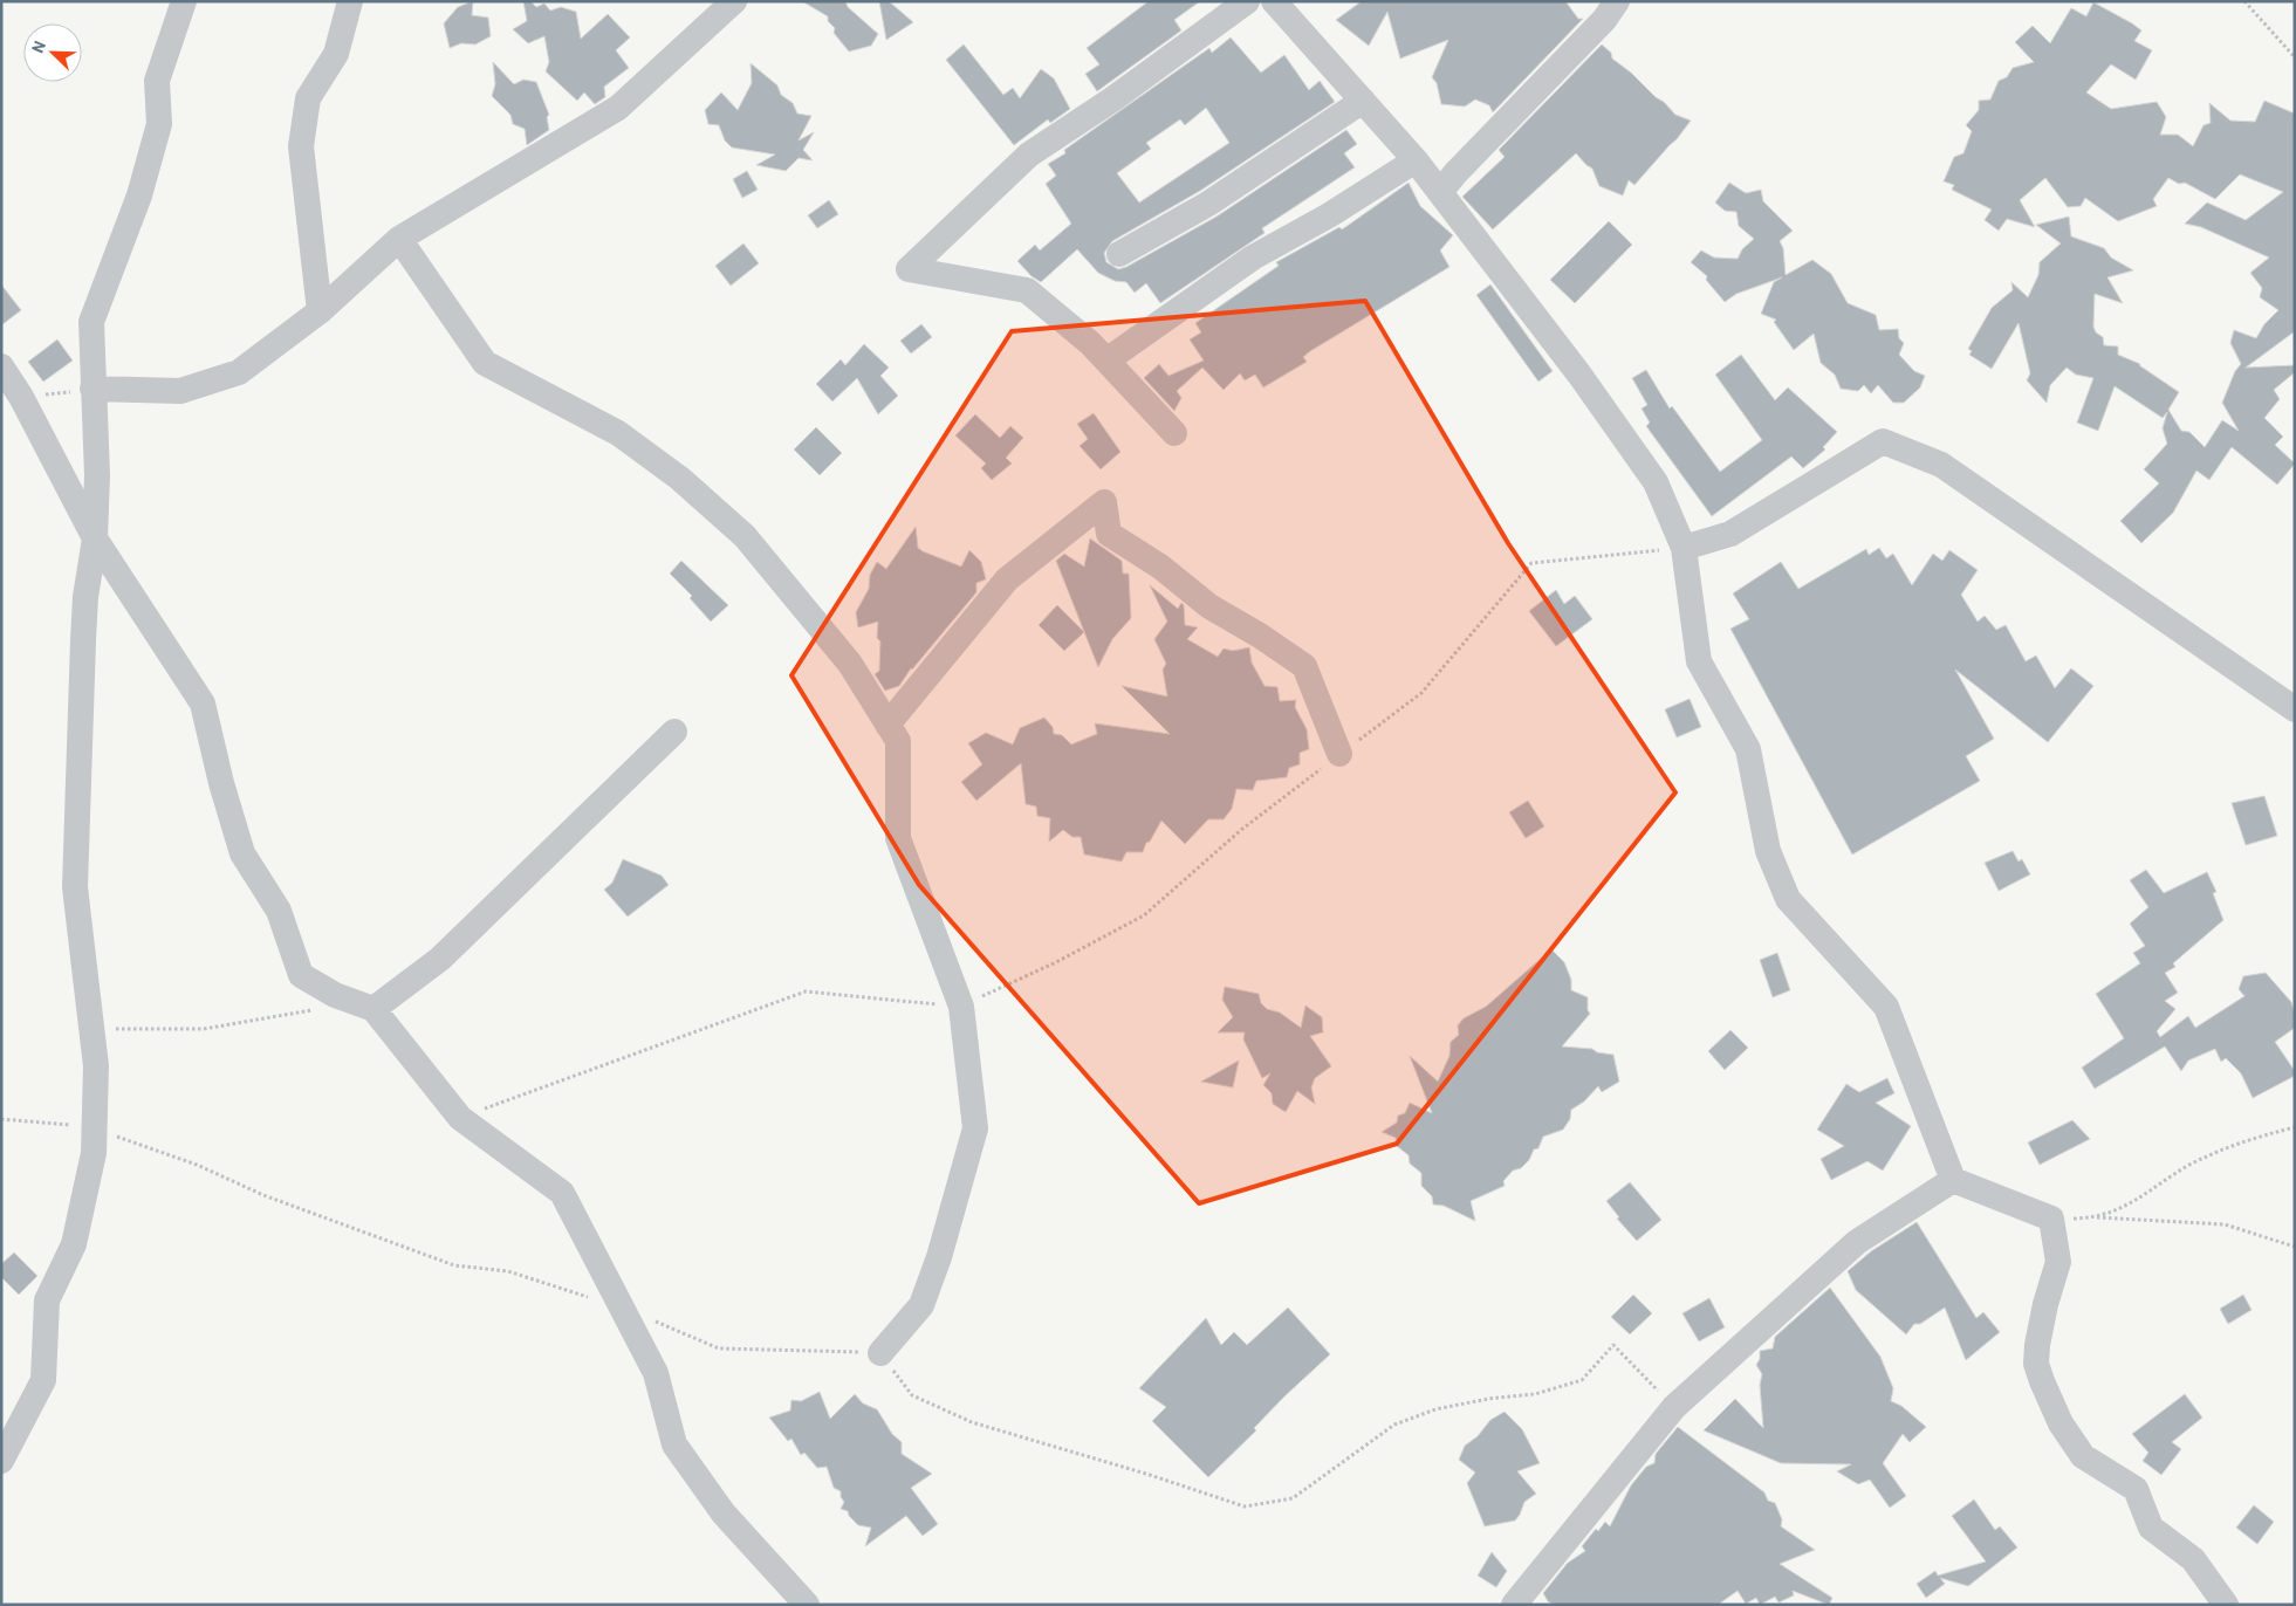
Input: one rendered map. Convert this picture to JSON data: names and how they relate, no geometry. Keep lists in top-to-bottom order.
{
  "north": "top left"
}
